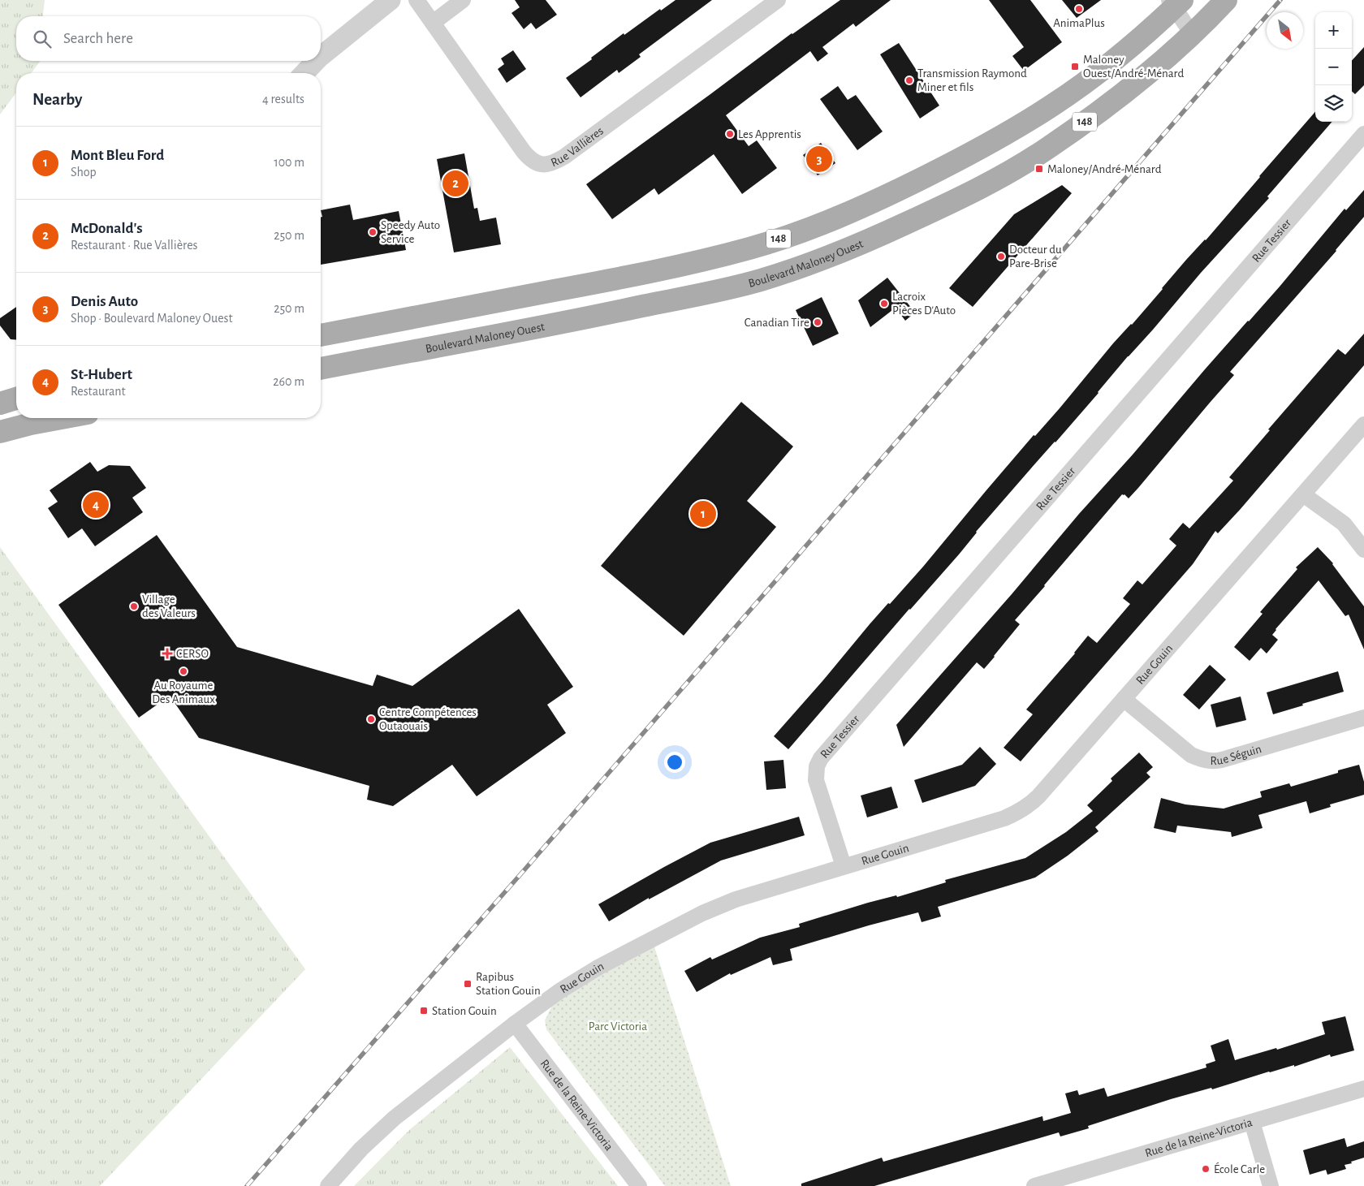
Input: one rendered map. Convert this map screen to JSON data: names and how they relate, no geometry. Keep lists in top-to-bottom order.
{
  "streets": {
    "main road": ["148", "Boulevard Maloney Ouest"],
    "street": [
      "Rue Vallières",
      "Rue Tessier",
      "Rue Gouin",
      "Rue Séguin",
      "Rue de la Reine-Victoria"
    ]
  },
  "crossings": [
    ["Rue Tessier", "Rue Gouin"],
    ["Rue Gouin", "Rue Séguin"],
    ["Rue Gouin", "Rue de la Reine-Victoria"]
  ],
  "parks": ["Parc Victoria"],
  "places": {
    "other": [
      "AnimaPlus",
      "Transmission Raymond Miner et fils",
      "Les Apprentis",
      "Speedy Auto Service",
      "Docteur du Pare-Brise",
      "Lacroix Pièces D'Auto",
      "Canadian Tire",
      "Village des Valeurs",
      "Au Royaume Des Animaux",
      "Centre Compétences Outaouais",
      "École Carle"
    ],
    "transit": [
      "Maloney Ouest/André-Ménard",
      "Maloney/André-Ménard",
      "Rapibus Station Gouin",
      "Station Gouin"
    ],
    "health": ["CERSO"]
  },
  "north": "bottom right",
  "page": {
    "map_buttons": ["+", "−"],
    "search": "Search here",
    "heading": ["Nearby", "4 results"],
    "list": [
      {
        "mark": "1",
        "name": "Mont Bleu Ford",
        "note": "Shop",
        "value": "100 m"
      },
      {
        "mark": "2",
        "name": "McDonald's",
        "note": "Restaurant · Rue Vallières",
        "value": "250 m"
      },
      {
        "mark": "3",
        "name": "Denis Auto",
        "note": "Shop · Boulevard Maloney Ouest",
        "value": "250 m"
      },
      {
        "mark": "4",
        "name": "St-Hubert",
        "note": "Restaurant",
        "value": "260 m"
      }
    ],
    "pins": [
      "3",
      "2",
      "4",
      "1"
    ]
  }
}
